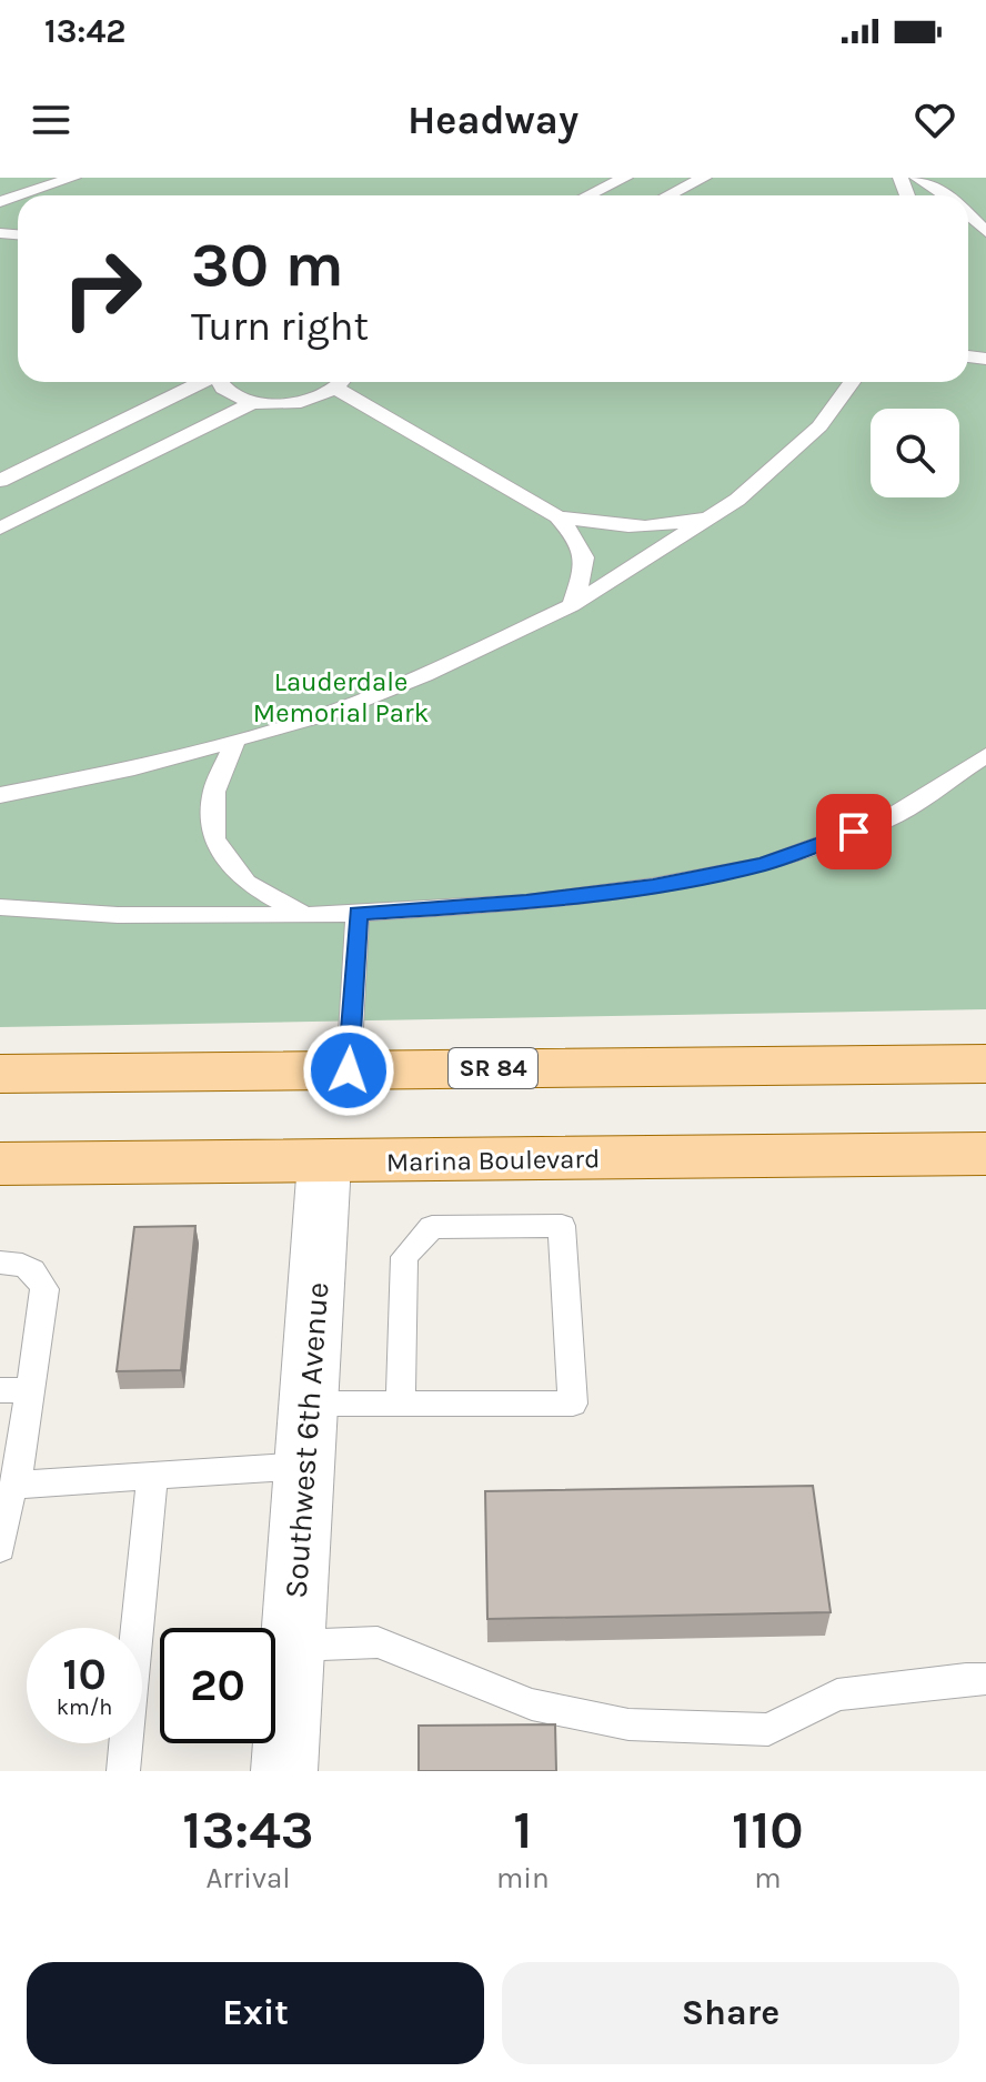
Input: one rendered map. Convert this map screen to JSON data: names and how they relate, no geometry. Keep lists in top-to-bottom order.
{
  "streets": {
    "main road": ["SR 84", "Marina Boulevard"],
    "street": ["Southwest 6th Avenue"]
  },
  "crossings": [
    ["Marina Boulevard", "Southwest 6th Avenue"]
  ],
  "parks": ["Lauderdale Memorial Park"],
  "page": {
    "status": "13:42",
    "header": "Headway",
    "turn": ["30 m", "Turn right"],
    "speed": "10 km/h",
    "limit": "20",
    "eta": [
      "13:43",
      "Arrival",
      "1",
      "min",
      "110",
      "m"
    ],
    "buttons": ["Exit", "Share"]
  }
}
